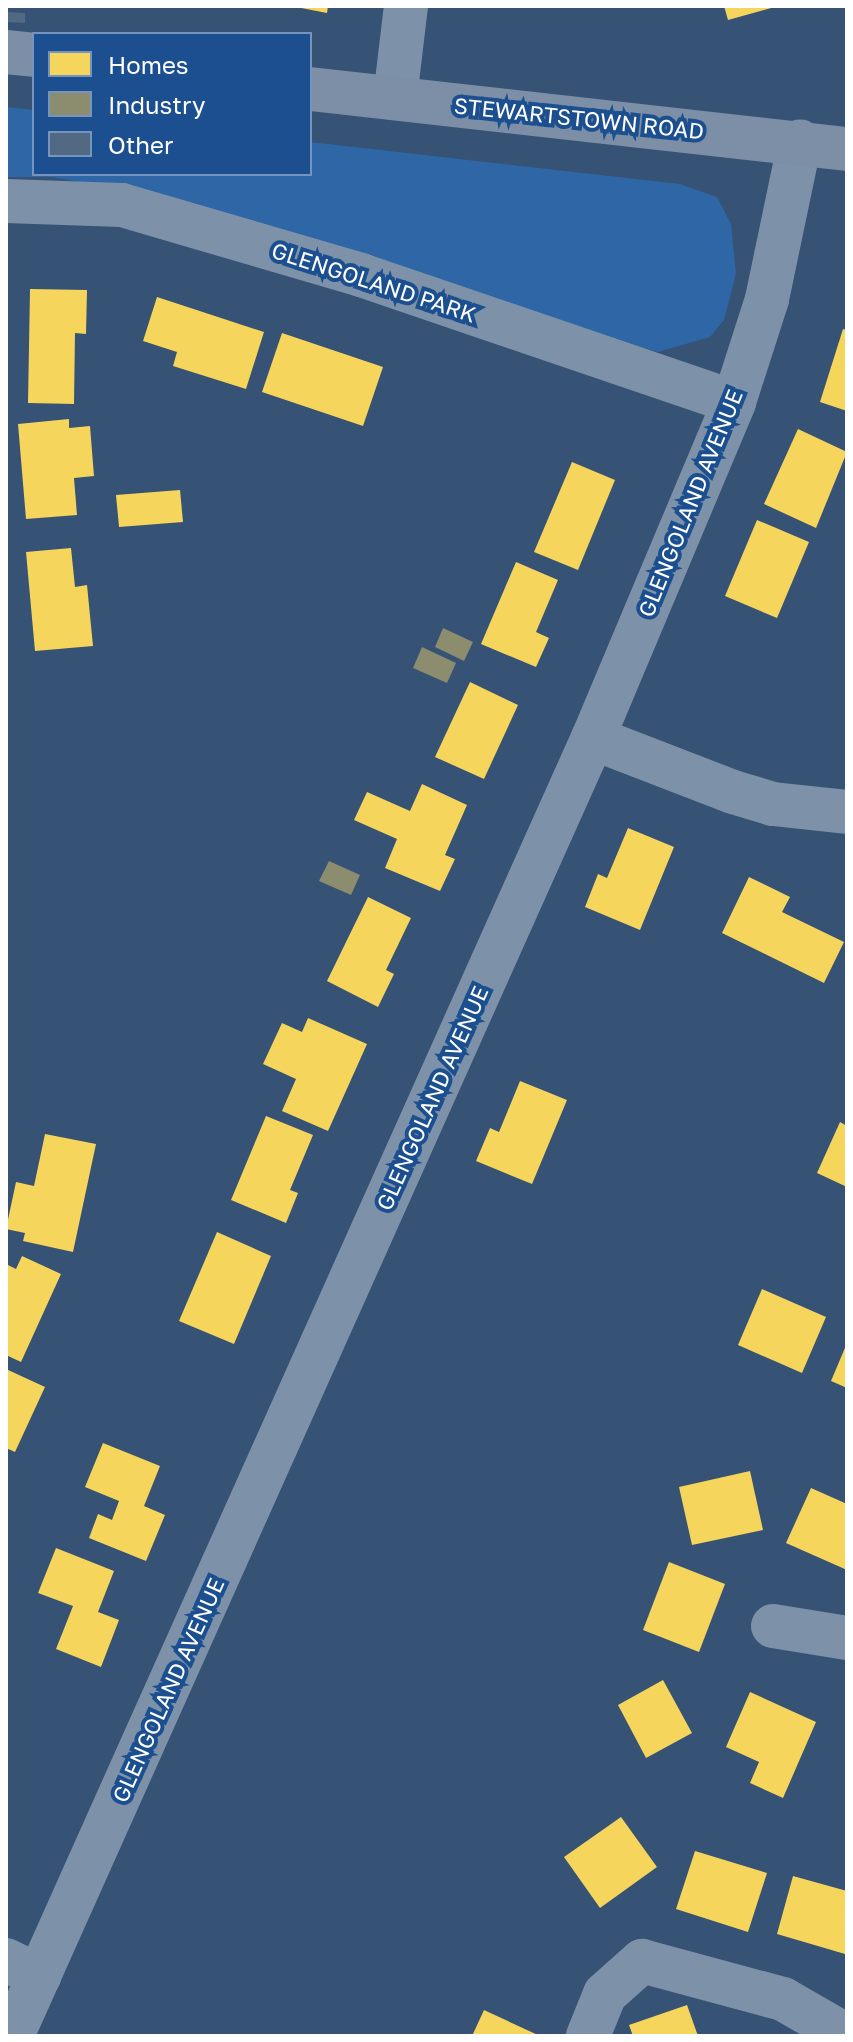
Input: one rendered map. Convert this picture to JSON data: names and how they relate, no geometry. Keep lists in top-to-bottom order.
{
  "streets": {
    "main road": ["STEWARTSTOWN ROAD"],
    "street": ["GLENGOLAND PARK", "GLENGOLAND AVENUE"]
  },
  "crossings": [
    ["STEWARTSTOWN ROAD", "GLENGOLAND AVENUE"],
    ["GLENGOLAND PARK", "GLENGOLAND AVENUE"]
  ],
  "legend": ["Homes", "Industry", "Other"]
}
